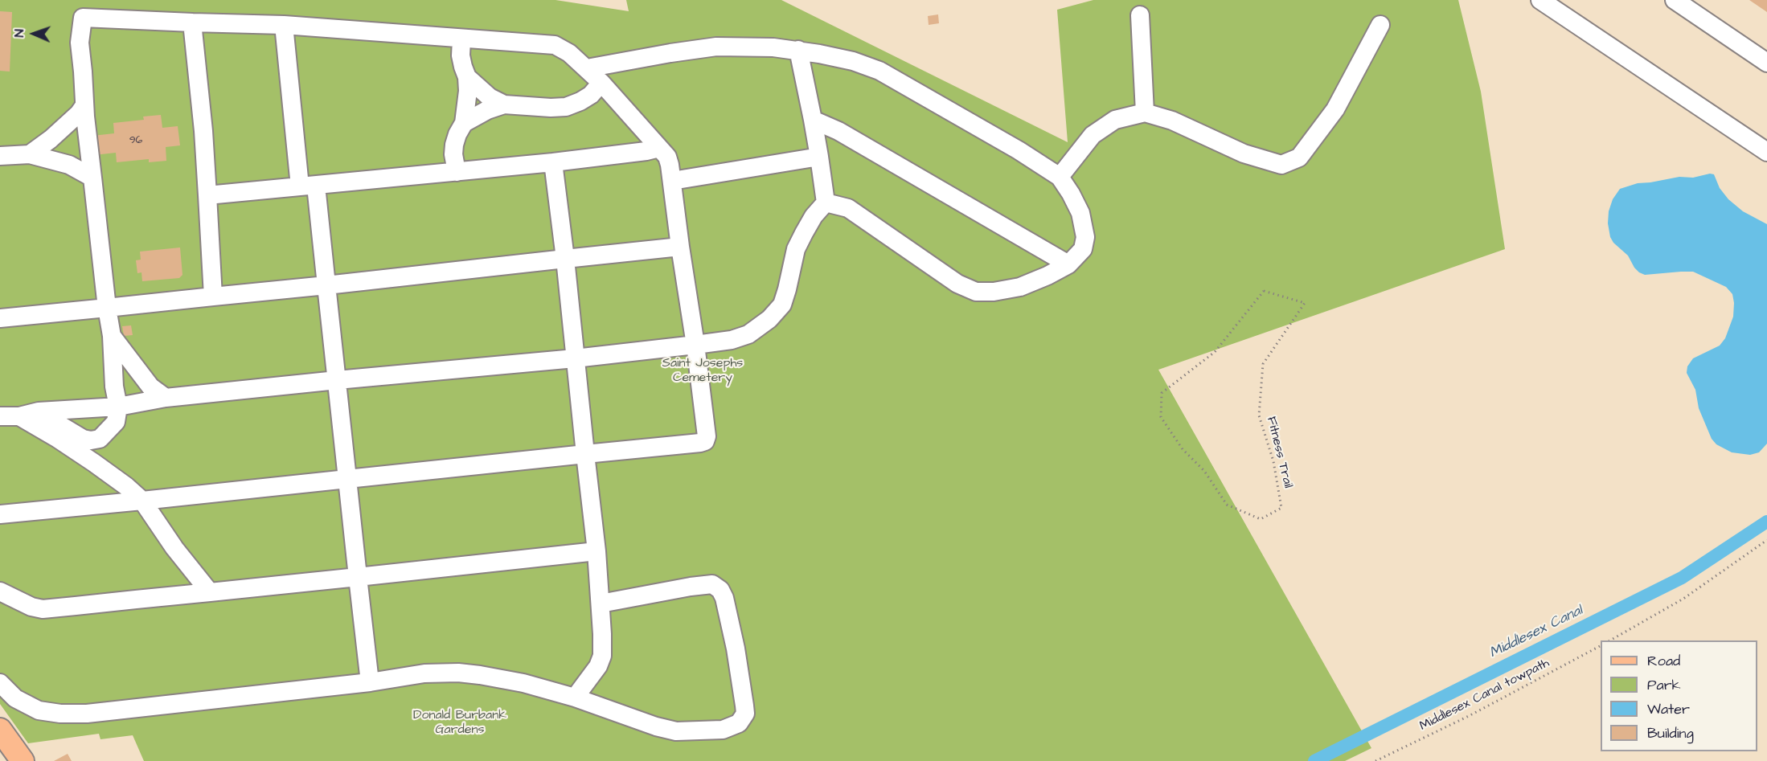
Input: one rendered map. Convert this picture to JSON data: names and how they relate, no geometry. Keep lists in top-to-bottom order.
{
  "streets": {
    "path": ["Fitness Trail", "Middlesex Canal towpath"]
  },
  "water": ["Middlesex Canal"],
  "parks": ["Saint Josephs Cemetery", "Donald Burbank Gardens"],
  "house_numbers": ["96"],
  "legend": [
    "Road",
    "Park",
    "Water",
    "Building"
  ],
  "north": "left"
}
